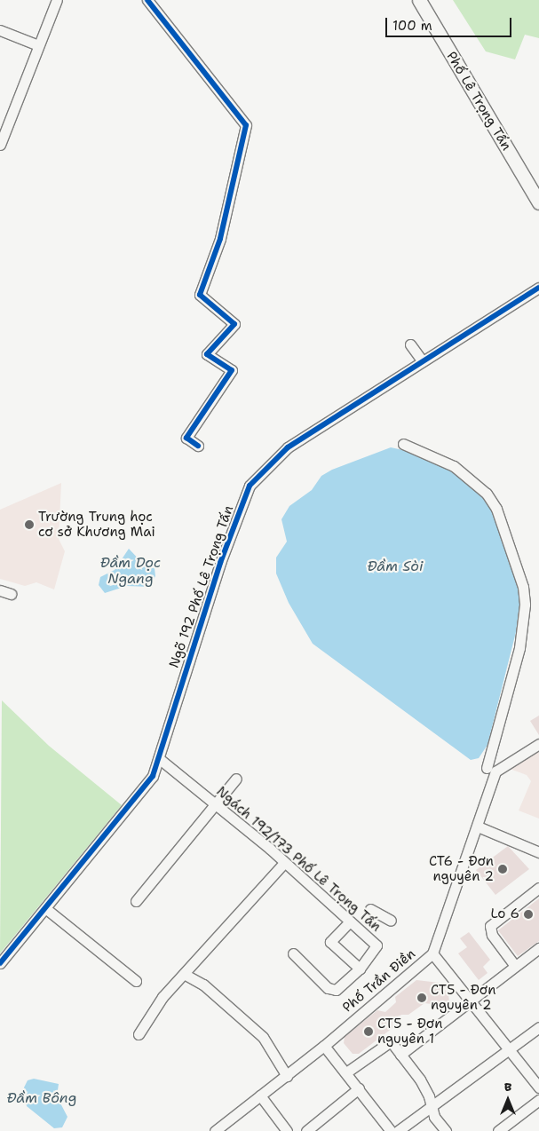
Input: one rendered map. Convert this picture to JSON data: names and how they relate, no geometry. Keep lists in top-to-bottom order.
{
  "streets": {
    "main road": ["Phố Lê Trọng Tấn"],
    "street": ["Ngõ 192 Phố Lê Trọng Tấn", "Ngách 192/173 Phố Lê Trọng Tấn", "Phố Trần Điền"]
  },
  "crossings": [
    ["Ngõ 192 Phố Lê Trọng Tấn", "Ngách 192/173 Phố Lê Trọng Tấn"]
  ],
  "water": ["Đầm Dọc Ngang", "Đầm Sòi", "Đầm Bông"],
  "places": [
    "Trường Trung học cơ sở Khương Mai",
    "CT6 - Đơn nguyên 2",
    "Lo 6",
    "CT5 - Đơn nguyên 2",
    "CT5 - Đơn nguyên 1"
  ],
  "scale_bar": "100 m",
  "north": "top"
}
